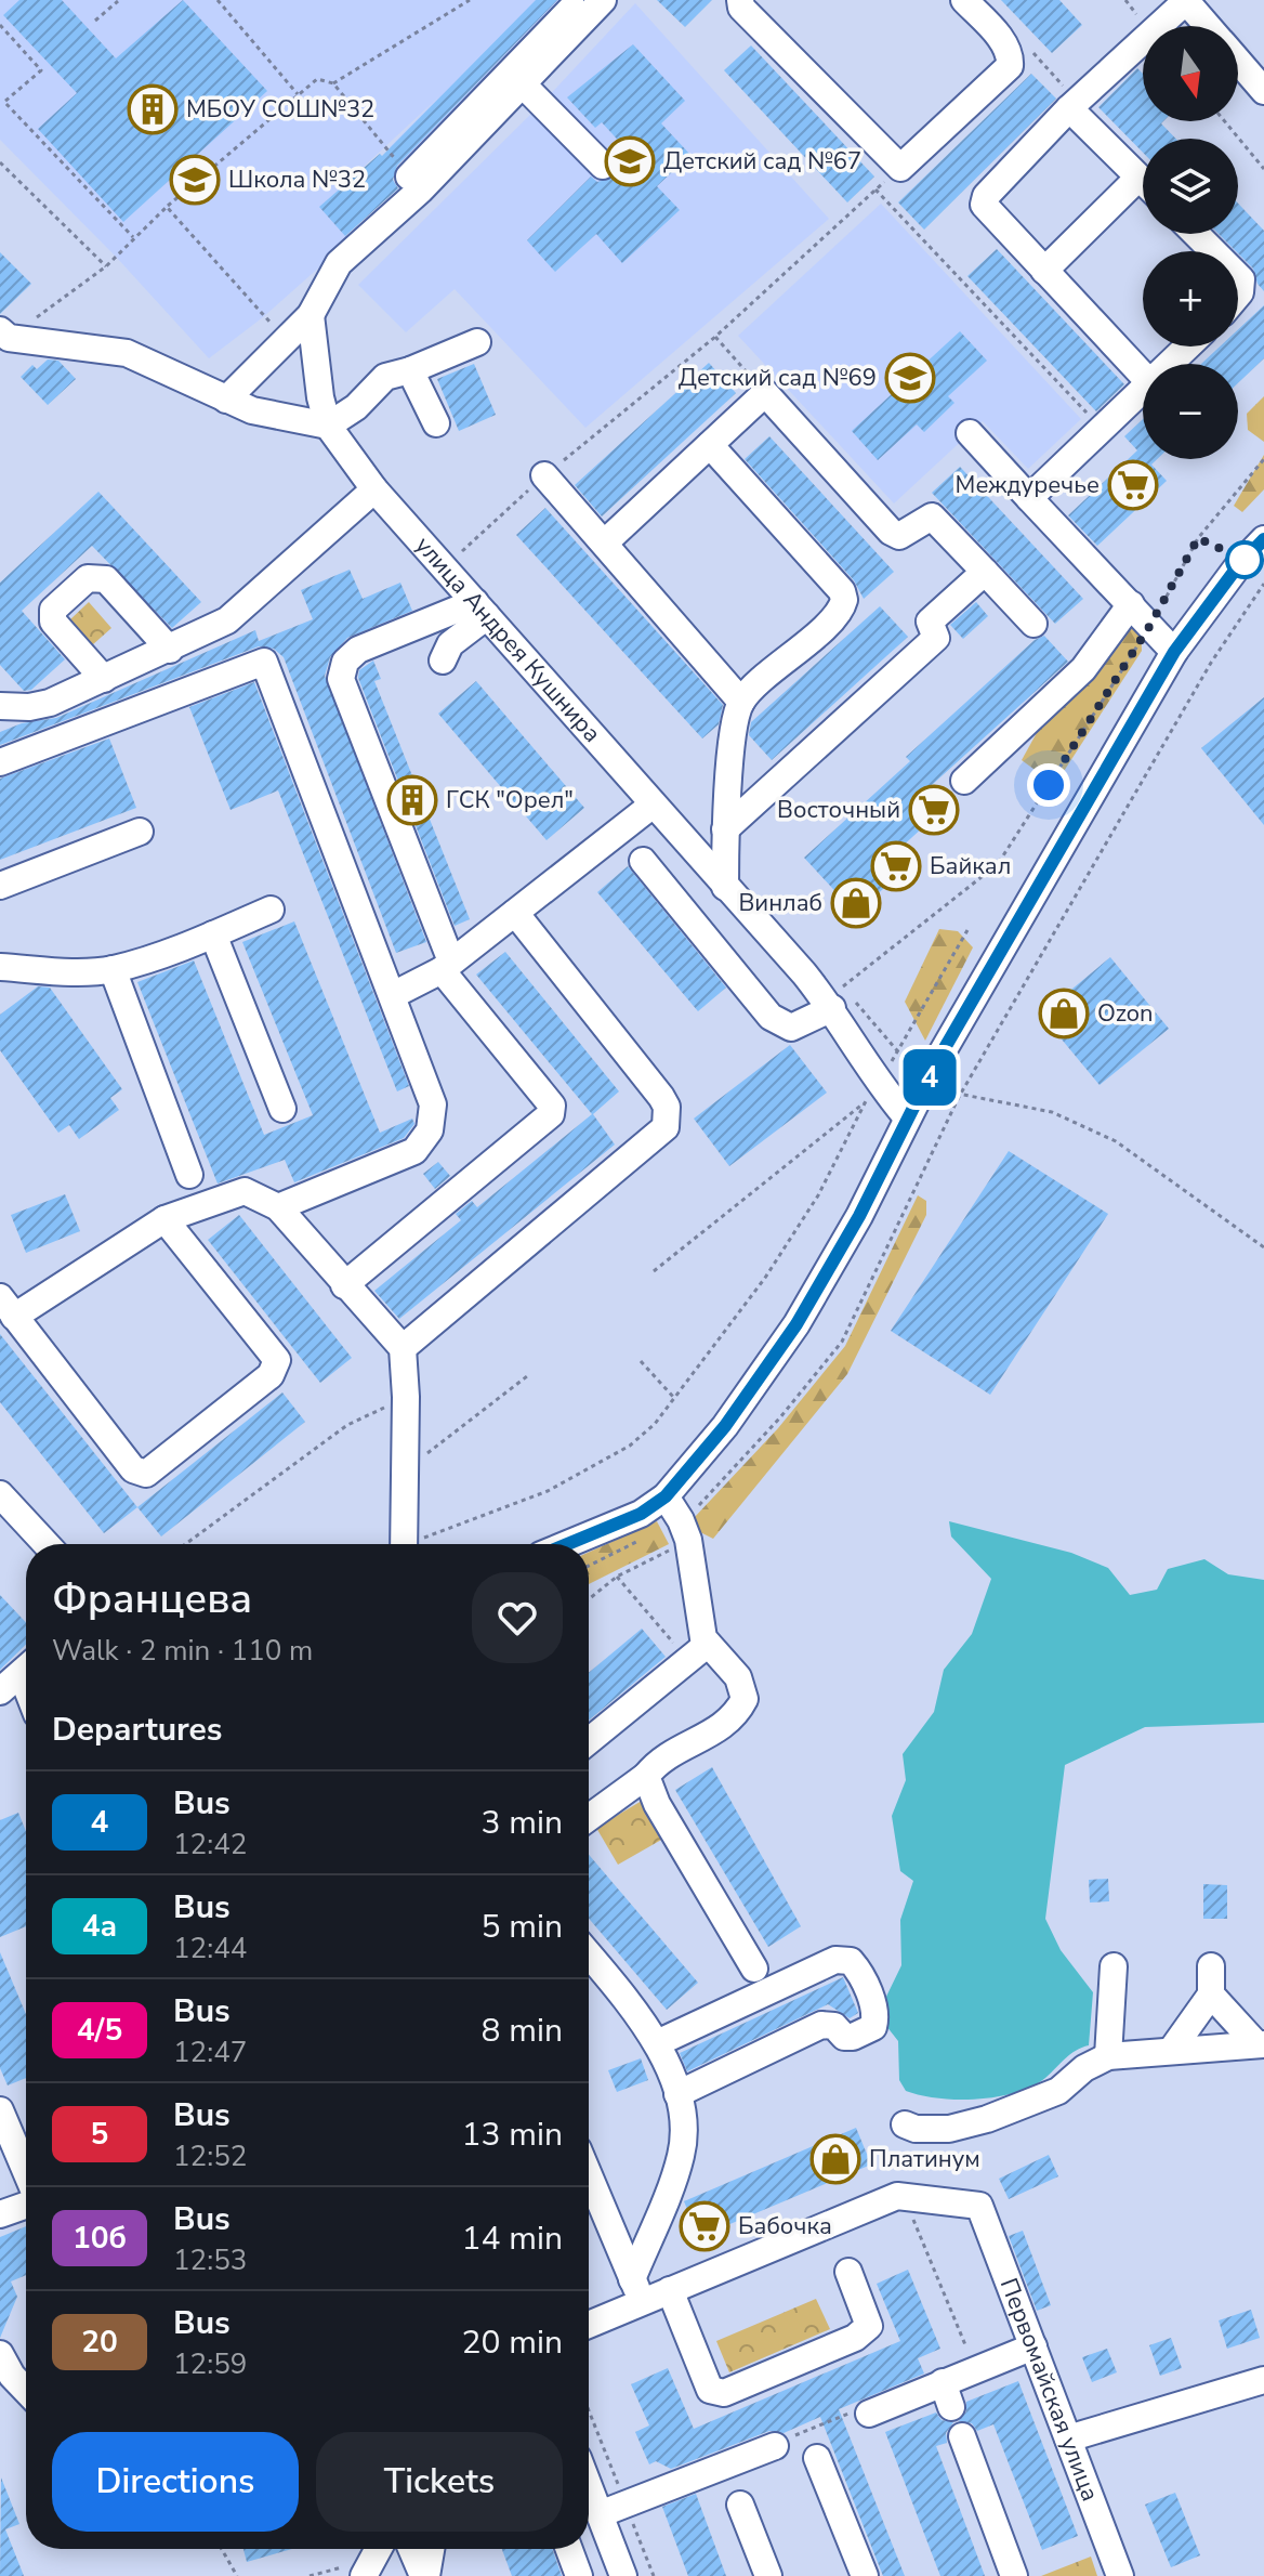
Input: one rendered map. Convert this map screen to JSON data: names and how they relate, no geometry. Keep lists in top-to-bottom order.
{
  "streets": {
    "street": ["улица Андрея Кушнира", "Первомайская улица"]
  },
  "places": {
    "building": ["МБОУ СОШ№32", "ГСК \"Орел\""],
    "school or university": ["Детский сад №67", "Школа №32", "Детский сад №69"],
    "supermarket": [
      "Междуречье",
      "Восточный",
      "Байкал",
      "Бабочка"
    ],
    "shop": ["Винлаб", "Ozon", "Платинум"]
  },
  "lines": ["bus line 4"],
  "north": "bottom",
  "page": {
    "on_map": "4",
    "map_buttons": ["+", "−"],
    "heading": [
      ["Францева", "Walk · 2 min · 110 m"],
      "Departures"
    ],
    "list": [
      {
        "mark": "4",
        "name": "Bus",
        "note": "12:42",
        "value": "3 min"
      },
      {
        "mark": "4а",
        "name": "Bus",
        "note": "12:44",
        "value": "5 min"
      },
      {
        "mark": "4/5",
        "name": "Bus",
        "note": "12:47",
        "value": "8 min"
      },
      {
        "mark": "5",
        "name": "Bus",
        "note": "12:52",
        "value": "13 min"
      },
      {
        "mark": "10б",
        "name": "Bus",
        "note": "12:53",
        "value": "14 min"
      },
      {
        "mark": "20",
        "name": "Bus",
        "note": "12:59",
        "value": "20 min"
      }
    ],
    "buttons": ["Directions", "Tickets"]
  }
}
